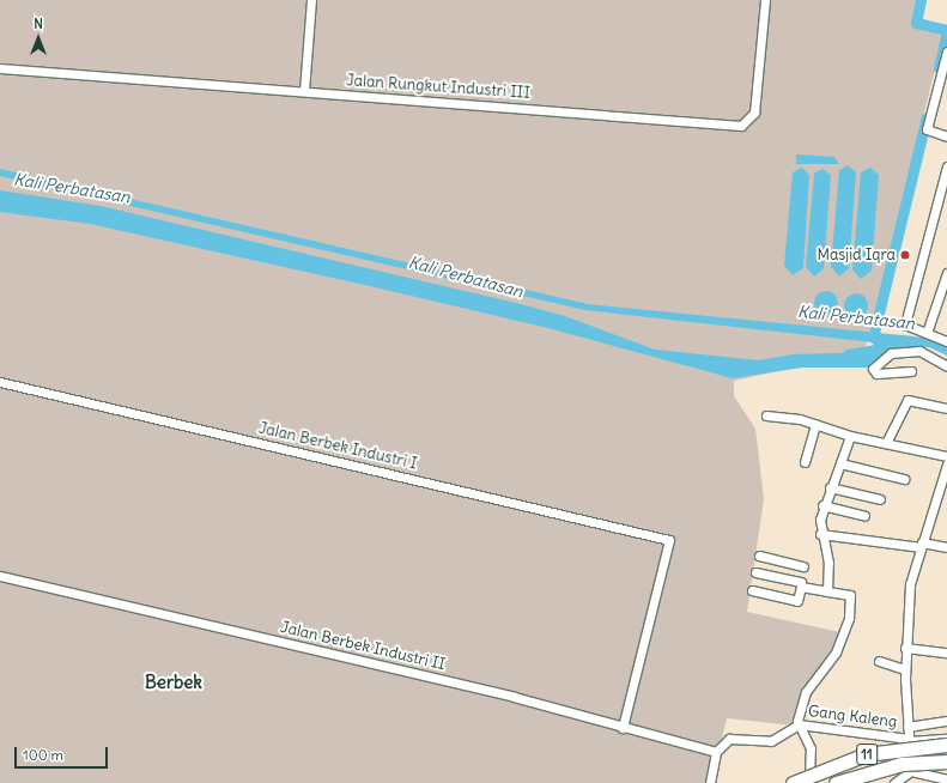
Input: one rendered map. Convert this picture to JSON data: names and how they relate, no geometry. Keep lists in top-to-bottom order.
{
  "streets": {
    "highway": ["11"],
    "street": [
      "Jalan Rungkut Industri III",
      "Jalan Berbek Industri I",
      "Jalan Berbek Industri II",
      "Gang Kaleng"
    ]
  },
  "crossings": [
    ["Jalan Berbek Industri I", "Jalan Berbek Industri II"],
    ["Jalan Berbek Industri II", "Gang Kaleng"]
  ],
  "districts": ["Berbek"],
  "water": ["Kali Perbatasan"],
  "places": ["Masjid Iqra"],
  "scale_bar": "100 m",
  "north": "top"
}
